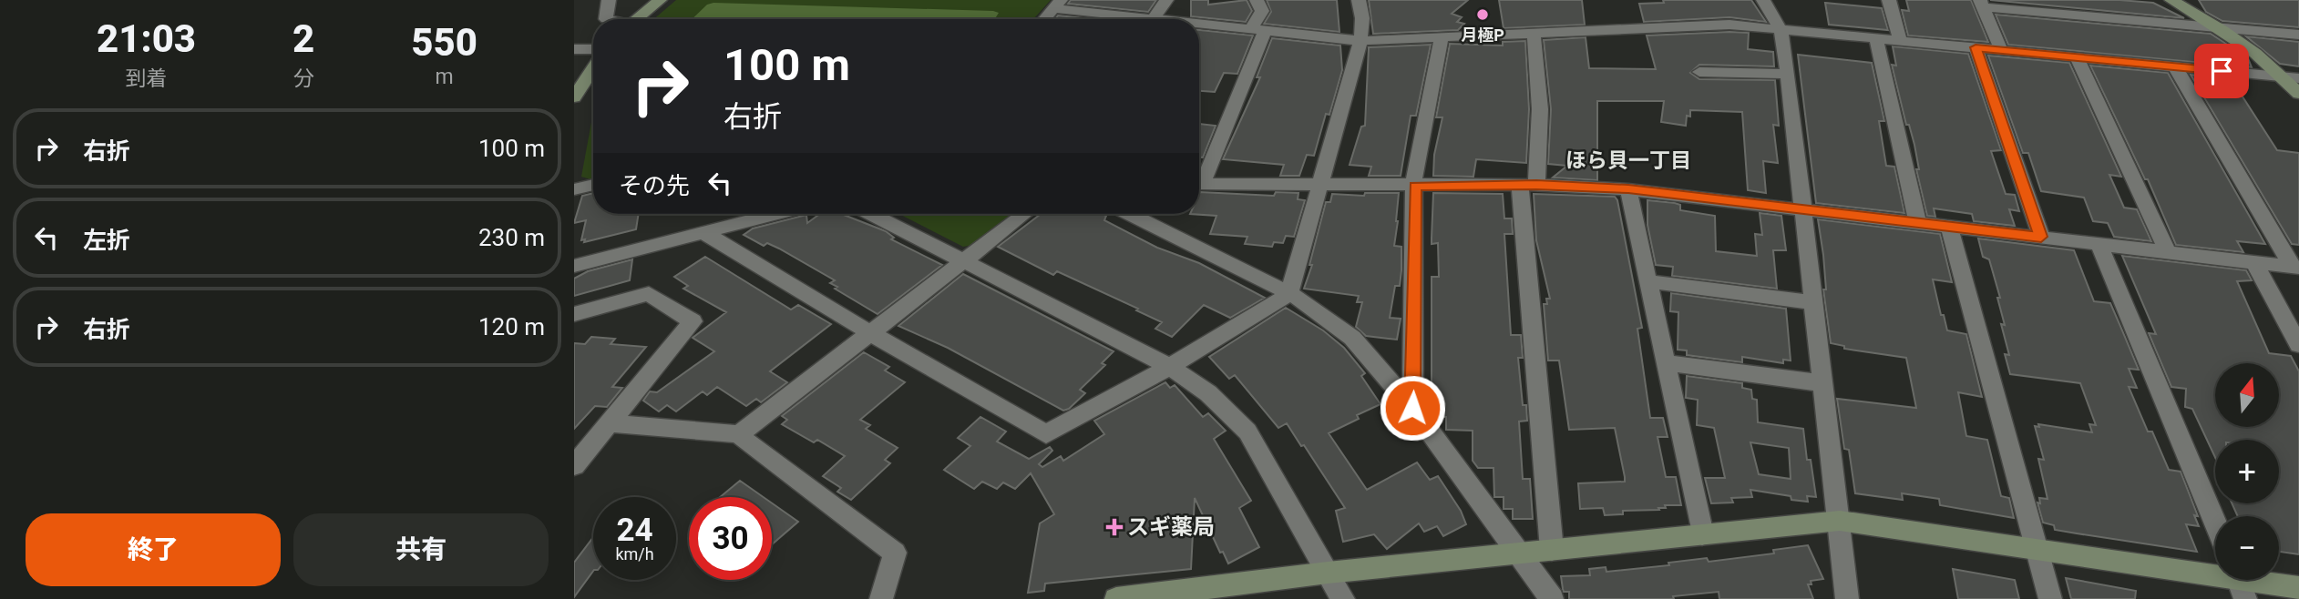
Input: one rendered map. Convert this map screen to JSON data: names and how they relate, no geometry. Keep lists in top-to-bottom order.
{
  "districts": ["ほら貝一丁目"],
  "places": {
    "other": ["月極P"],
    "health": ["スギ薬局"]
  },
  "north": "top",
  "page": {
    "eta": [
      "21:03",
      "到着",
      "2",
      "分",
      "550",
      "m"
    ],
    "turn": ["100 m", "右折"],
    "list": [
      {
        "name": "右折",
        "value": "100 m"
      },
      {
        "name": "左折",
        "value": "230 m"
      },
      {
        "name": "右折",
        "value": "120 m"
      }
    ],
    "then": "その先",
    "map_buttons": ["+", "−"],
    "speed": "24 km/h",
    "limit": "30",
    "buttons": ["終了", "共有"]
  }
}
